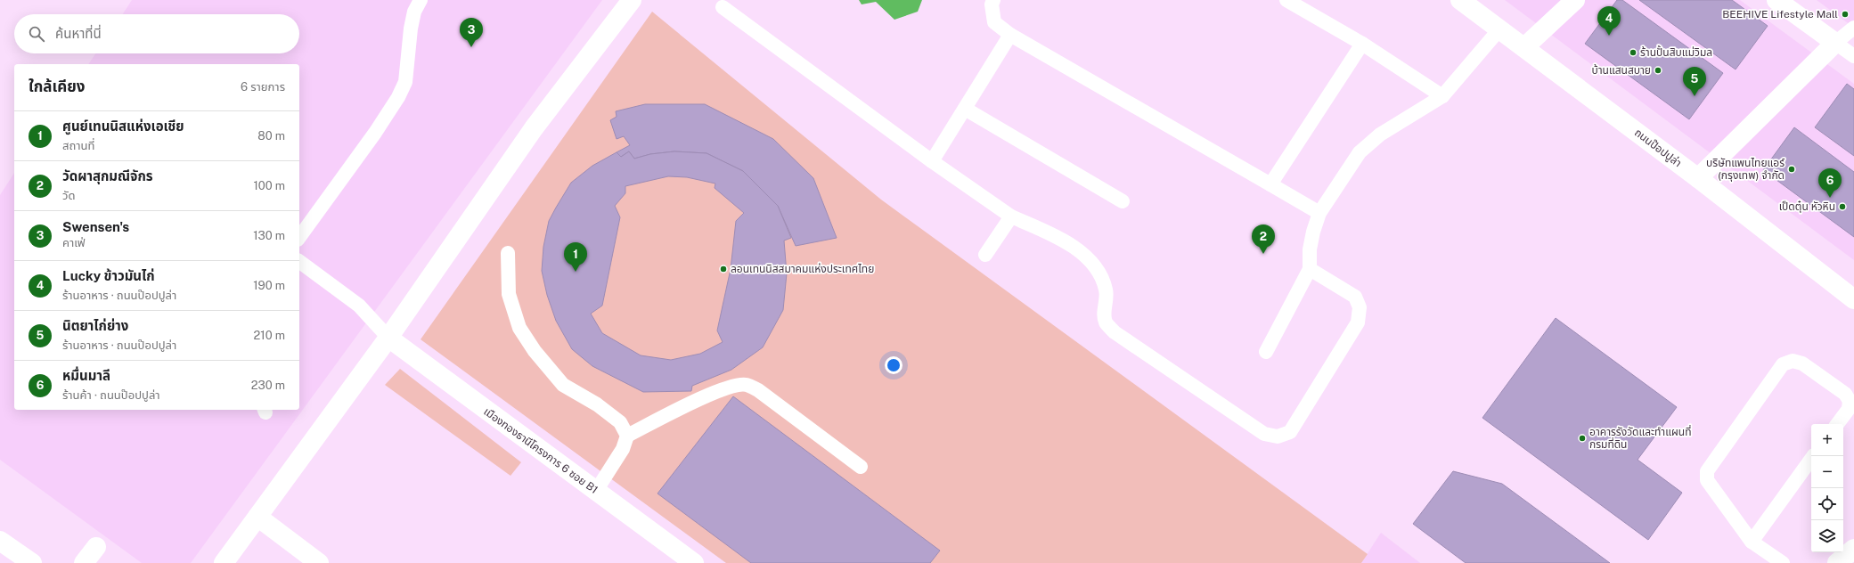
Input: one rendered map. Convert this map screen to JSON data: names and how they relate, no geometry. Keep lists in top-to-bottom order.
{
  "streets": {
    "street": ["ถนนป๊อปปูล่า", "เมืองทองธานีโครงการ 6 ซอย B1"]
  },
  "places": [
    "BEEHIVE Lifestyle Mall",
    "ร้านปั้นสิบแม่วิมล",
    "บ้านแสนสบาย",
    "บริษัทแพนไทยแอร์ (กรุงเทพ) จำกัด",
    "เป็ดตุ๋น หัวหิน",
    "ลอนเทนนิสสมาคมแห่งประเทศไทย",
    "อาคารรังวัดและทำแผนที่ กรมที่ดิน"
  ],
  "page": {
    "pins": [
      "4",
      "3",
      "5",
      "6",
      "2",
      "1"
    ],
    "search": "ค้นหาที่นี่",
    "heading": ["ใกล้เคียง", "6 รายการ"],
    "list": [
      {
        "mark": "1",
        "name": "ศูนย์เทนนิสแห่งเอเชีย",
        "note": "สถานที่",
        "value": "80 m"
      },
      {
        "mark": "2",
        "name": "วัดผาสุกมณีจักร",
        "note": "วัด",
        "value": "100 m"
      },
      {
        "mark": "3",
        "name": "Swensen's",
        "note": "คาเฟ่",
        "value": "130 m"
      },
      {
        "mark": "4",
        "name": "Lucky ข้าวมันไก่",
        "note": "ร้านอาหาร · ถนนป๊อปปูล่า",
        "value": "190 m"
      },
      {
        "mark": "5",
        "name": "นิตยาไก่ย่าง",
        "note": "ร้านอาหาร · ถนนป๊อปปูล่า",
        "value": "210 m"
      },
      {
        "mark": "6",
        "name": "หมื่นมาลี",
        "note": "ร้านค้า · ถนนป๊อปปูล่า",
        "value": "230 m"
      }
    ],
    "map_buttons": ["+", "−"]
  }
}
